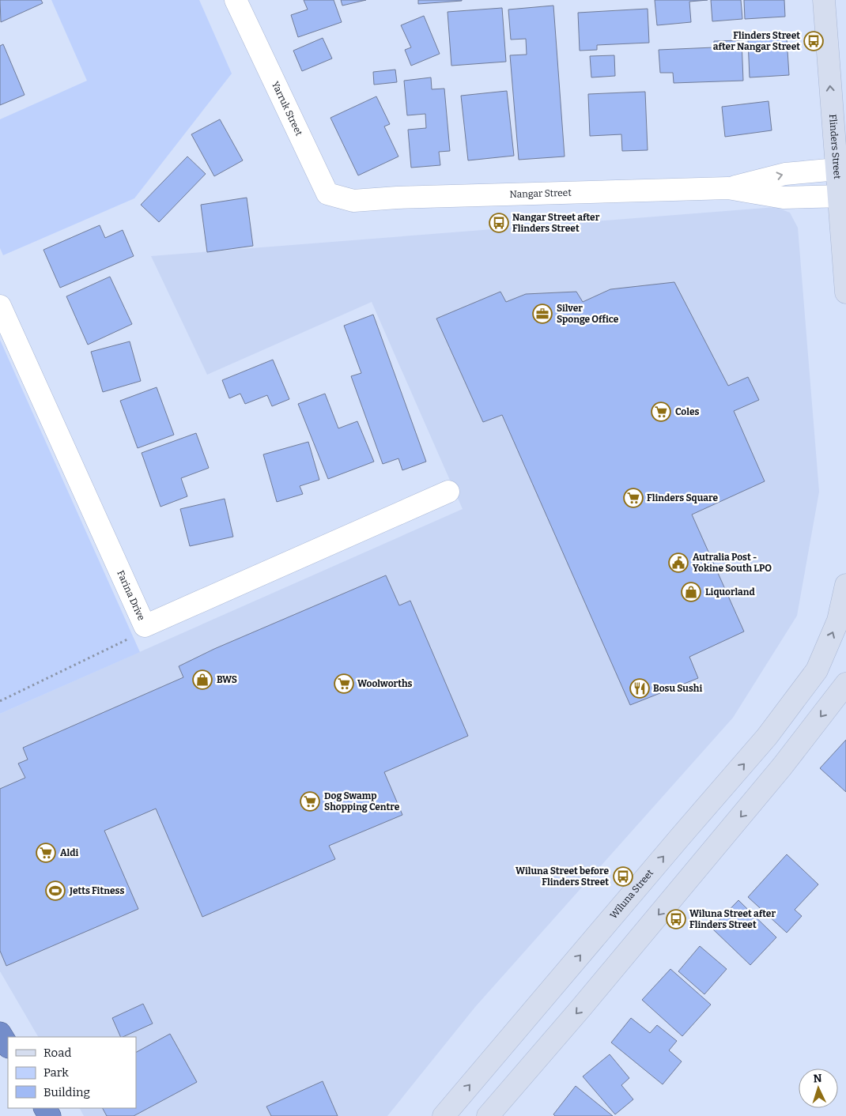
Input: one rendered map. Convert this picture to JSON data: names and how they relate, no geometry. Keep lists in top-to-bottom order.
{
  "streets": {
    "main road": ["Flinders Street", "Wiluna Street"],
    "street": ["Yarruk Street", "Nangar Street", "Farina Drive"]
  },
  "crossings": [
    ["Yarruk Street", "Nangar Street"],
    ["Flinders Street", "Nangar Street"]
  ],
  "one_way": ["Flinders Street"],
  "places": {
    "bus stop": [
      "Flinders Street after Nangar Street",
      "Nangar Street after Flinders Street",
      "Wiluna Street before Flinders Street",
      "Wiluna Street after Flinders Street"
    ],
    "office": ["Silver Sponge Office"],
    "supermarket": [
      "Coles",
      "Flinders Square",
      "Woolworths",
      "Dog Swamp Shopping Centre",
      "Aldi"
    ],
    "public building": ["Autralia Post - Yokine South LPO"],
    "shop": ["Liquorland", "BWS"],
    "restaurant": ["Bosu Sushi"],
    "sports": ["Jetts Fitness"]
  },
  "legend": ["Road", "Park", "Building"],
  "north": "top"
}
